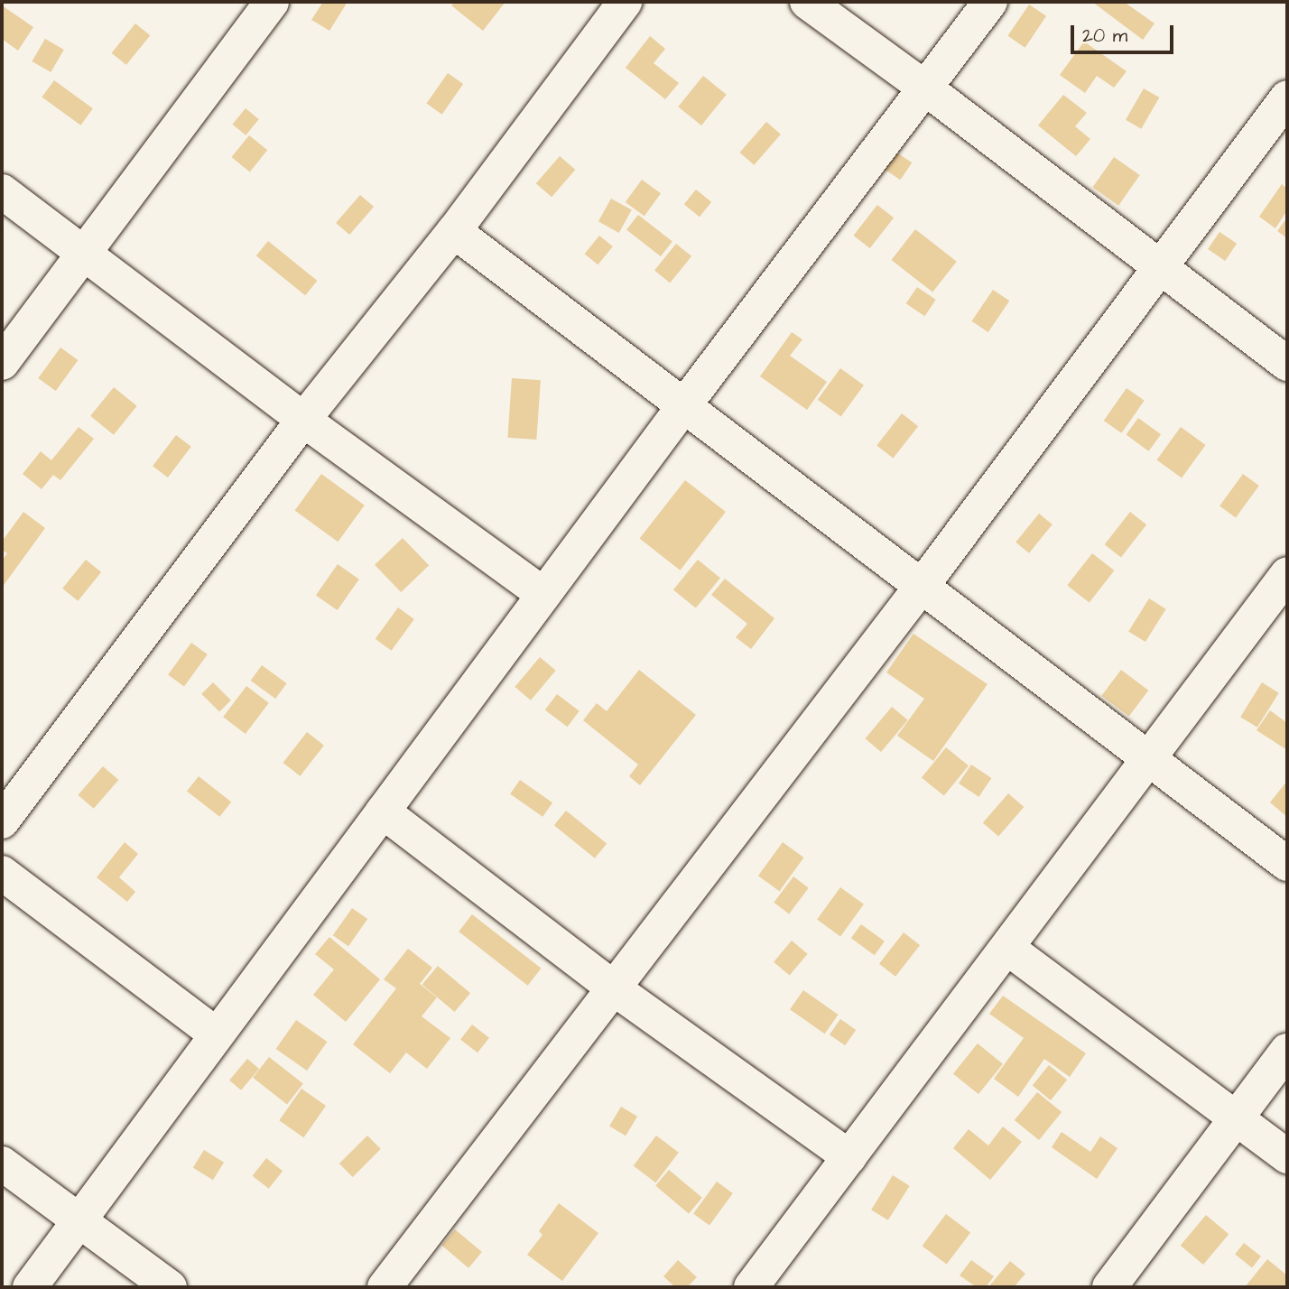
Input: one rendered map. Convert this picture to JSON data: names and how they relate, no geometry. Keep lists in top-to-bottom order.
{
  "scale_bar": "20 m"
}
